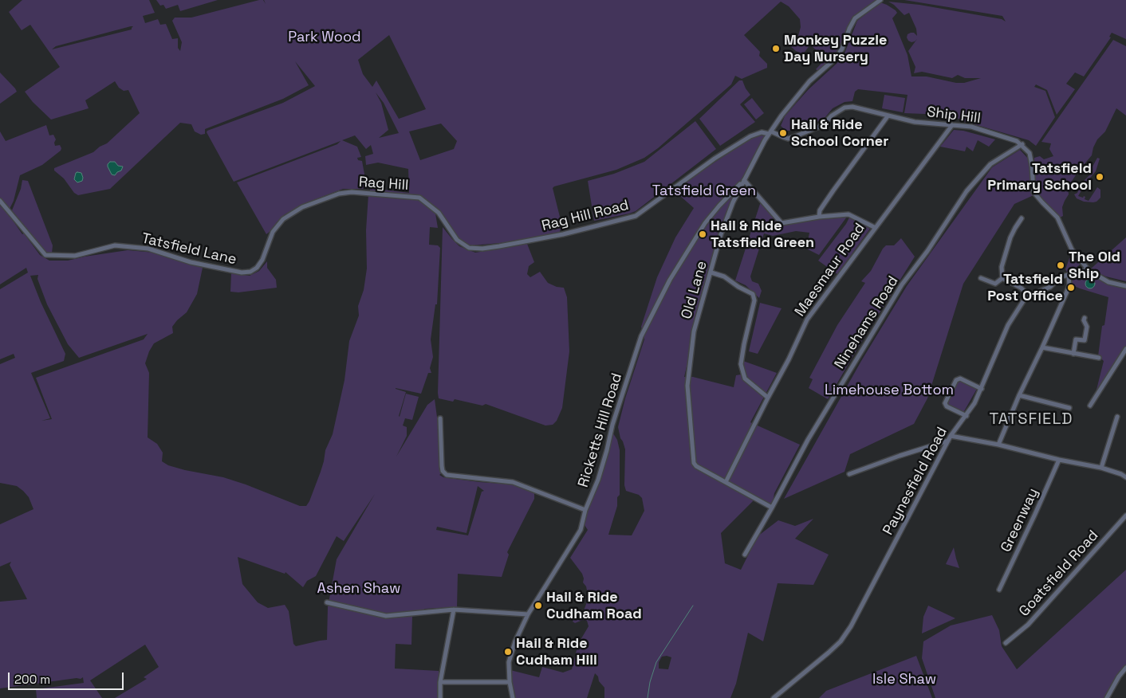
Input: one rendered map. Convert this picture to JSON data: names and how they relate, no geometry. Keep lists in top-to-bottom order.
{
  "streets": {
    "street": [
      "Ship Hill",
      "Rag Hill",
      "Rag Hill Road",
      "Tatsfield Lane",
      "Maesmaur Road",
      "Old Lane",
      "Ninehams Road",
      "Ricketts Hill Road",
      "Paynesfield Road",
      "Greenway",
      "Goatsfield Road"
    ]
  },
  "crossings": [
    ["Ship Hill", "Rag Hill Road"],
    ["Ship Hill", "Maesmaur Road"],
    ["Ship Hill", "Old Lane"],
    ["Ship Hill", "Ninehams Road"],
    ["Rag Hill", "Rag Hill Road"],
    ["Rag Hill", "Tatsfield Lane"],
    ["Rag Hill Road", "Old Lane"],
    ["Maesmaur Road", "Old Lane"],
    ["Old Lane", "Ricketts Hill Road"]
  ],
  "districts": ["TATSFIELD"],
  "parks": [
    "Park Wood",
    "Tatsfield Green",
    "Limehouse Bottom",
    "Ashen Shaw",
    "Isle Shaw"
  ],
  "places": [
    "Monkey Puzzle Day Nursery",
    "Hail & Ride School Corner",
    "Tatsfield Primary School",
    "Hail & Ride Tatsfield Green",
    "The Old Ship",
    "Tatsfield Post Office",
    "Hail & Ride Cudham Road",
    "Hail & Ride Cudham Hill"
  ],
  "scale_bar": "200 m"
}
